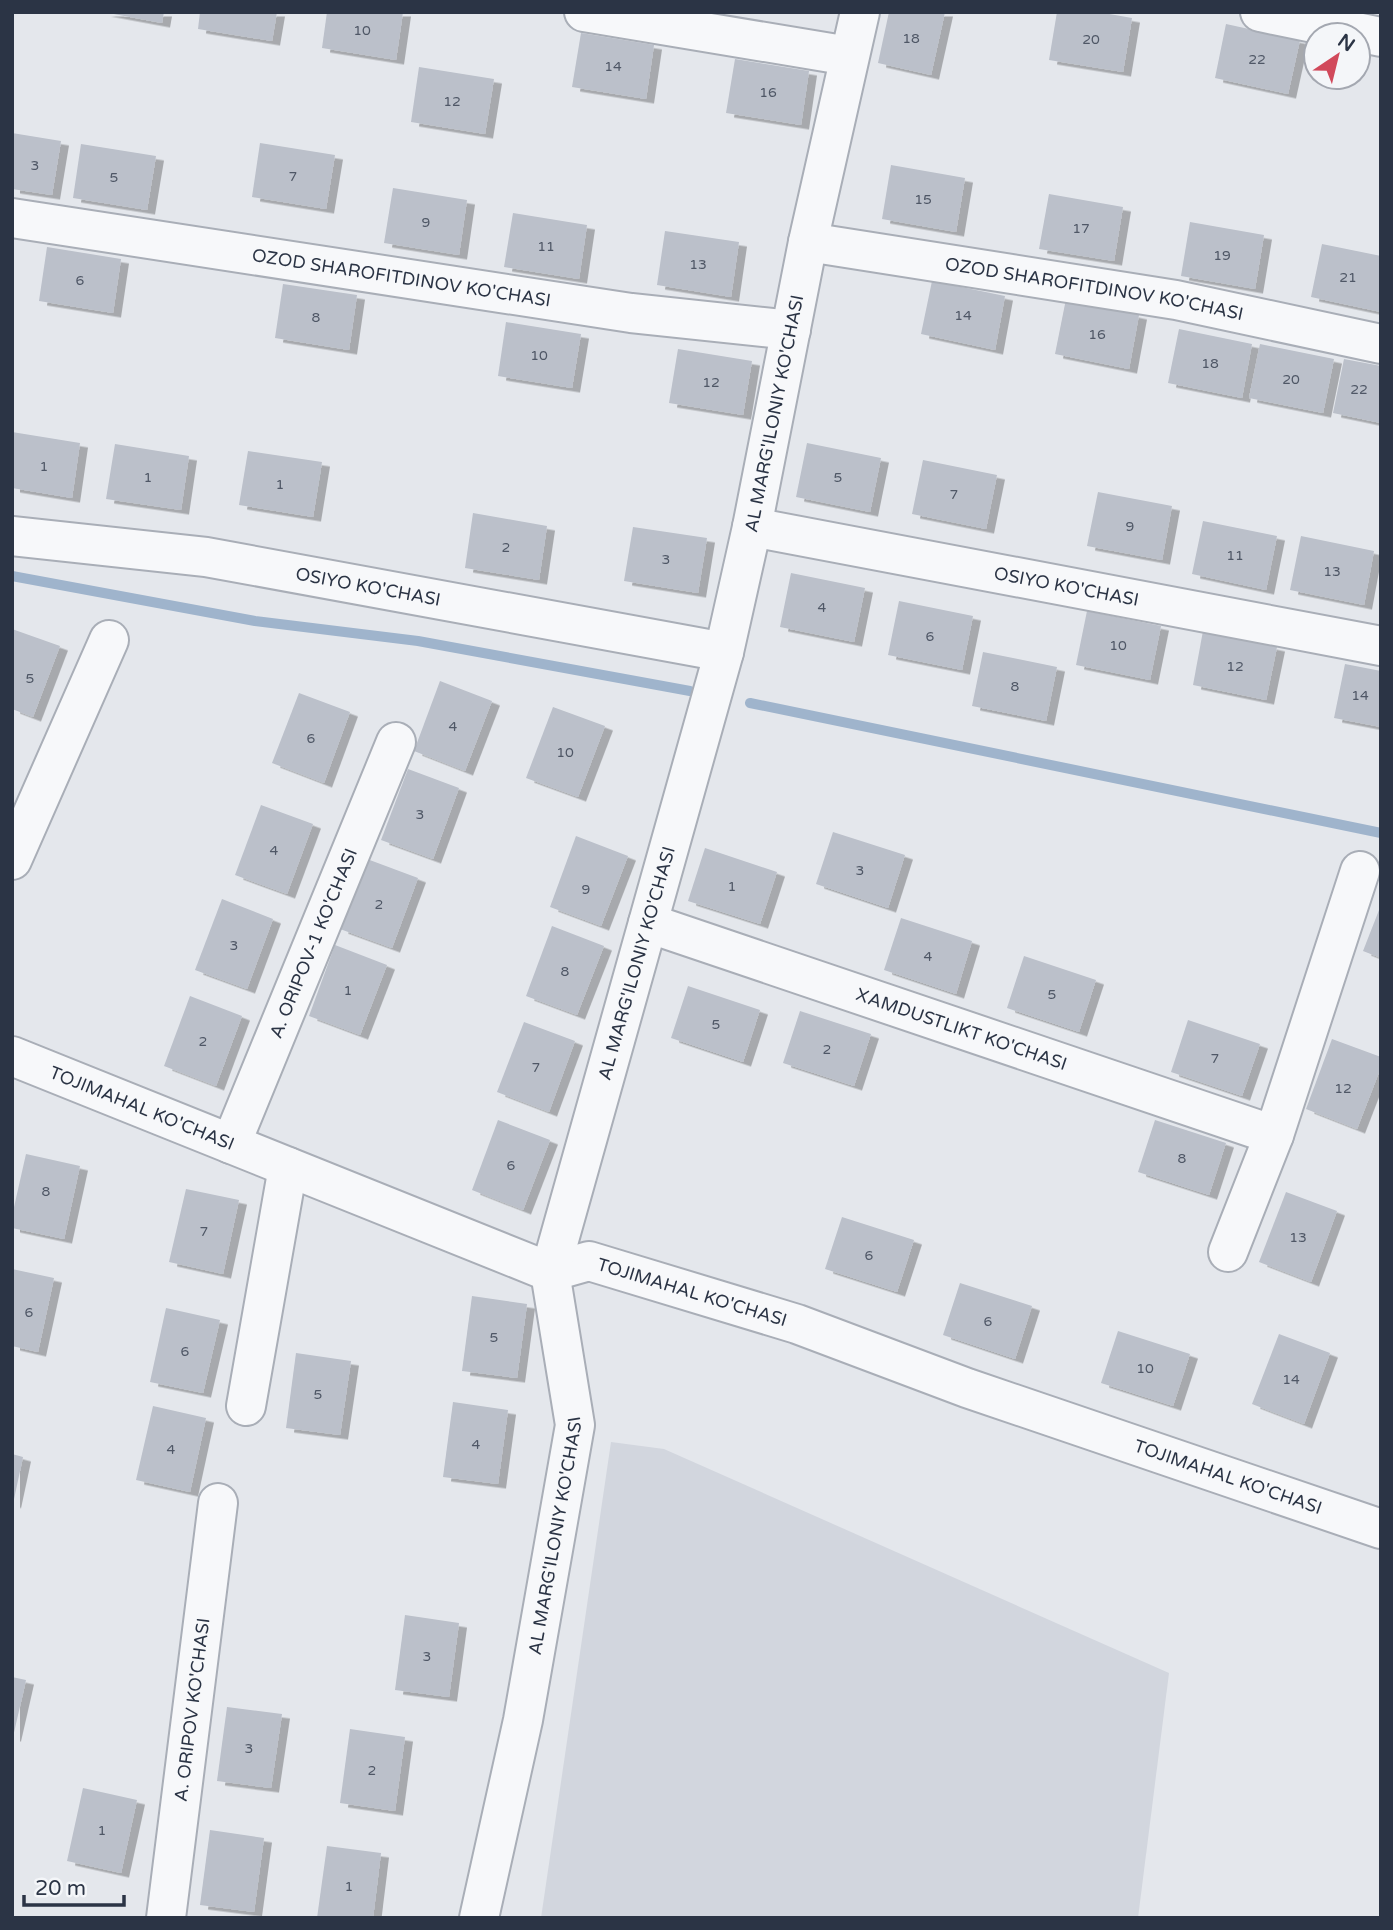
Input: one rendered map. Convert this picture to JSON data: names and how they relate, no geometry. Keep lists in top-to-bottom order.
{
  "streets": {
    "street": [
      "OZOD SHAROFITDINOV KO'CHASI",
      "AL MARG'ILONIY KO'CHASI",
      "OSIYO KO'CHASI",
      "A. ORIPOV-1 KO'CHASI",
      "XAMDUSTLIKT KO'CHASI",
      "TOJIMAHAL KO'CHASI",
      "A. ORIPOV KO'CHASI"
    ]
  },
  "crossings": [
    ["OZOD SHAROFITDINOV KO'CHASI", "AL MARG'ILONIY KO'CHASI"],
    ["AL MARG'ILONIY KO'CHASI", "OSIYO KO'CHASI"],
    ["AL MARG'ILONIY KO'CHASI", "XAMDUSTLIKT KO'CHASI"],
    ["AL MARG'ILONIY KO'CHASI", "TOJIMAHAL KO'CHASI"],
    ["A. ORIPOV-1 KO'CHASI", "TOJIMAHAL KO'CHASI"]
  ],
  "house_numbers": [
    "10",
    "18",
    "20",
    "22",
    "14",
    "16",
    "12",
    "3",
    "7",
    "5",
    "15",
    "9",
    "17",
    "11",
    "19",
    "13",
    "21",
    "6",
    "14",
    "8",
    "16",
    "10",
    "18",
    "20",
    "12",
    "22",
    "1",
    "1",
    "5",
    "1",
    "7",
    "9",
    "2",
    "11",
    "3",
    "13",
    "4",
    "6",
    "10",
    "12",
    "5",
    "8",
    "14",
    "4",
    "6",
    "10",
    "3",
    "4",
    "3",
    "1",
    "9",
    "2",
    "3",
    "4",
    "8",
    "1",
    "5",
    "5",
    "2",
    "2",
    "7",
    "7",
    "12",
    "8",
    "6",
    "8",
    "7",
    "13",
    "6",
    "6",
    "6",
    "5",
    "6",
    "10",
    "14",
    "5",
    "4",
    "4",
    "3",
    "3",
    "2",
    "1",
    "1"
  ],
  "scale_bar": "20 m",
  "north": "top right"
}
